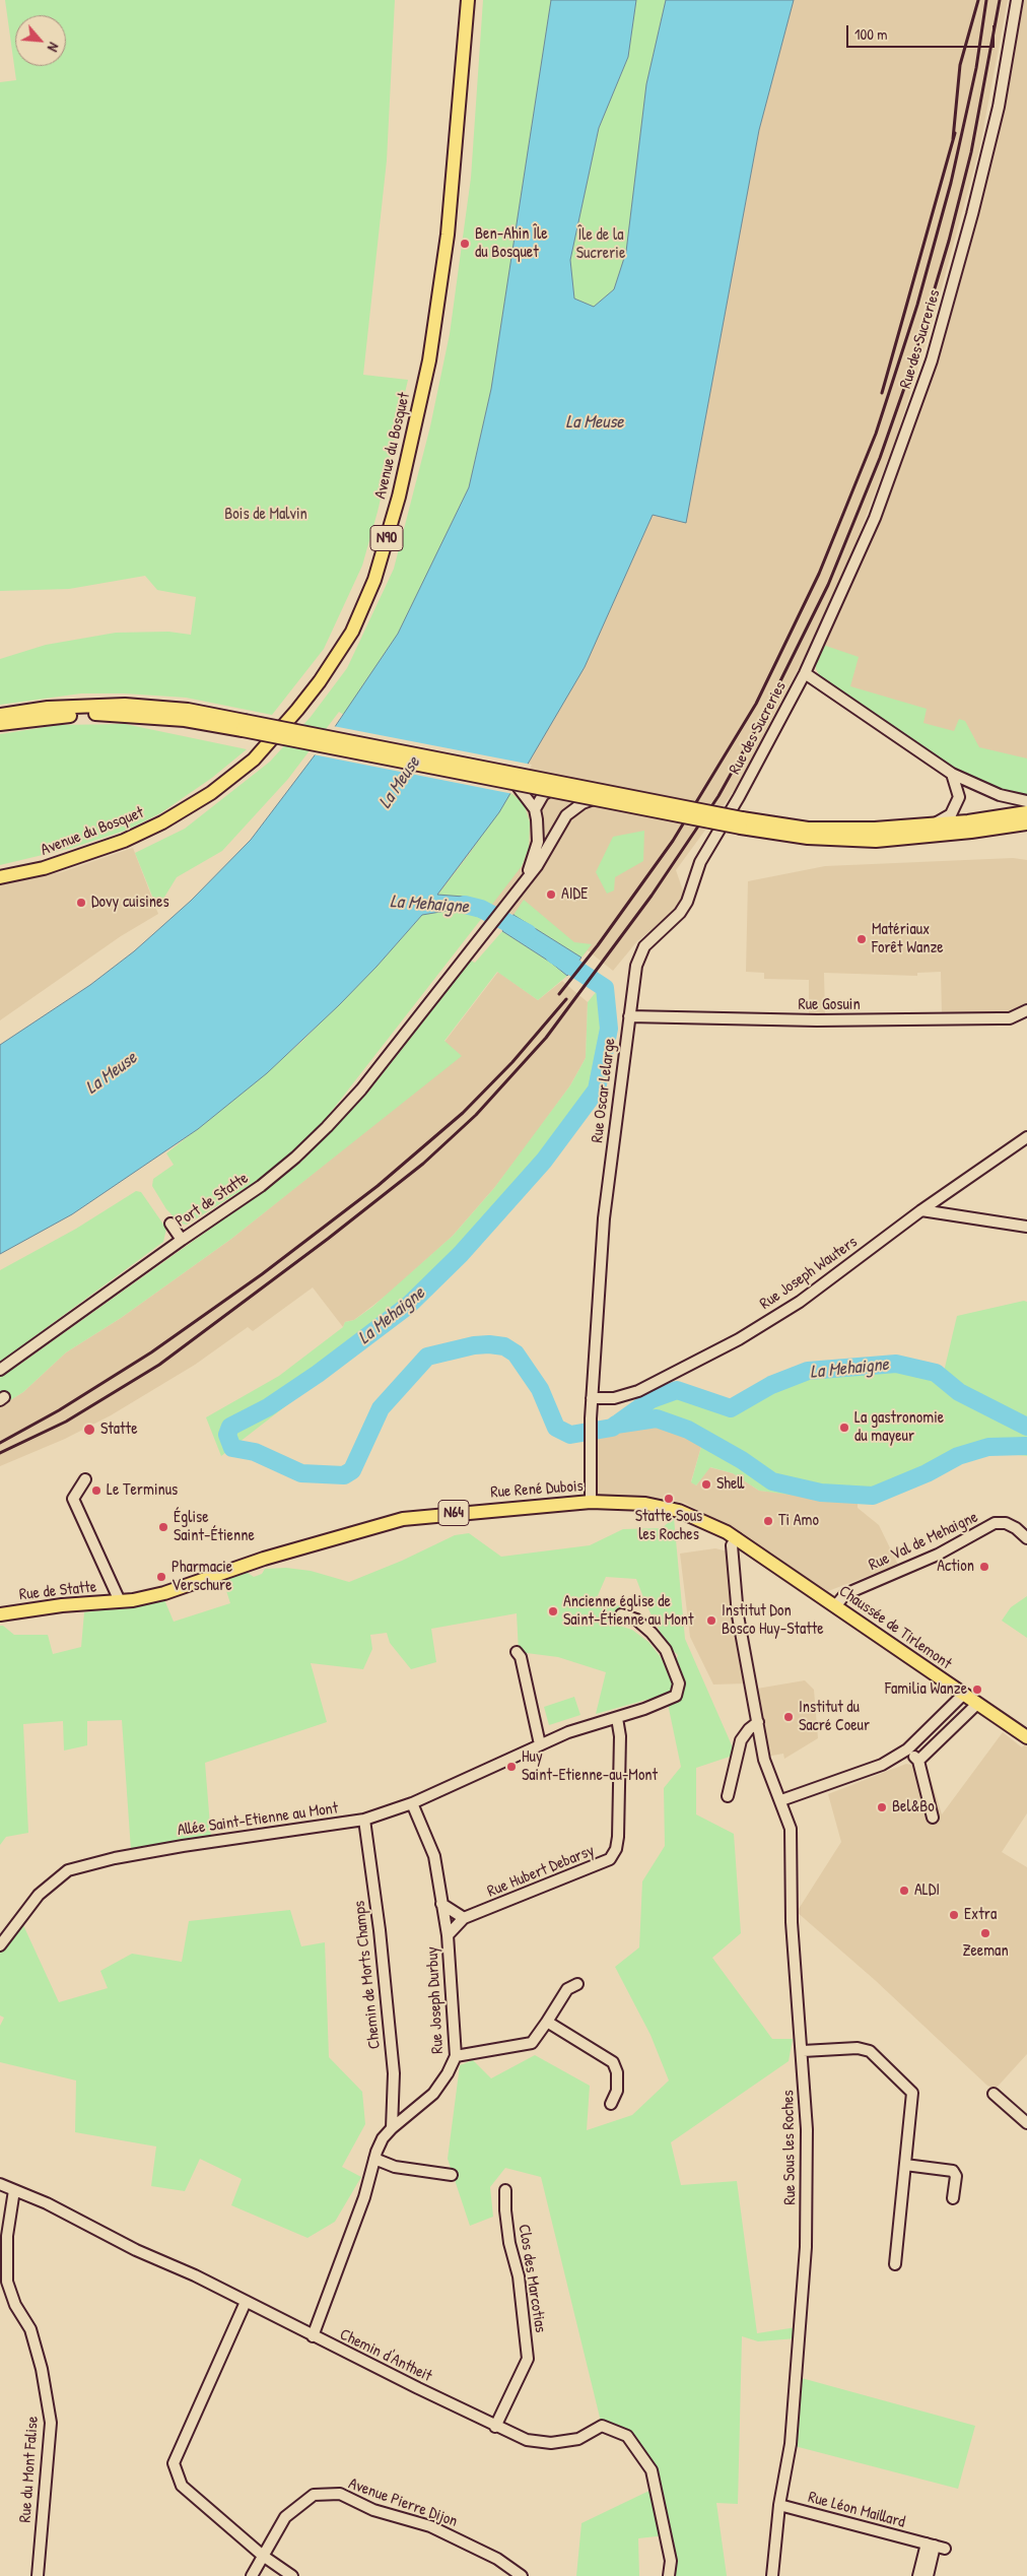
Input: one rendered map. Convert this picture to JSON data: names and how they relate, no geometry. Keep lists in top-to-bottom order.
{
  "streets": {
    "main road": [
      "Avenue du Bosquet",
      "N90",
      "Rue René Dubois",
      "N64",
      "Rue de Statte",
      "Chaussée de Tirlemont"
    ],
    "street": [
      "Rue des Sucreries",
      "Rue Gosuin",
      "Rue Oscar Lelarge",
      "Port de Statte",
      "Rue Joseph Wauters",
      "Rue Val de Mehaigne",
      "Allée Saint-Etienne au Mont",
      "Rue Hubert Debarsy",
      "Chemin de Morts Champs",
      "Rue Joseph Durbuy",
      "Rue Sous les Roches",
      "Clos des Marcotias",
      "Chemin d'Antheit",
      "Rue du Mont Falise",
      "Avenue Pierre Dijon",
      "Rue Léon Maillard"
    ]
  },
  "crossings": [
    ["Rue des Sucreries", "Rue Oscar Lelarge"],
    ["Rue Gosuin", "Rue Oscar Lelarge"],
    ["Rue Oscar Lelarge", "Rue Joseph Wauters"],
    ["Rue Oscar Lelarge", "Rue René Dubois"],
    ["Rue René Dubois", "Rue de Statte"],
    ["Rue René Dubois", "Chaussée de Tirlemont"],
    ["Rue René Dubois", "Rue Sous les Roches"],
    ["Rue Val de Mehaigne", "Chaussée de Tirlemont"],
    ["Allée Saint-Etienne au Mont", "Rue Hubert Debarsy"],
    ["Allée Saint-Etienne au Mont", "Chemin de Morts Champs"],
    ["Allée Saint-Etienne au Mont", "Rue Joseph Durbuy"],
    ["Rue Hubert Debarsy", "Rue Joseph Durbuy"],
    ["Chemin de Morts Champs", "Rue Joseph Durbuy"],
    ["Rue Joseph Durbuy", "Chemin d'Antheit"],
    ["Rue Sous les Roches", "Rue Léon Maillard"],
    ["Clos des Marcotias", "Chemin d'Antheit"],
    ["Chemin d'Antheit", "Rue du Mont Falise"]
  ],
  "water": ["La Meuse", "La Mehaigne"],
  "parks": ["Île de la Sucrerie", "Bois de Malvin"],
  "places": [
    "Ben-Ahin Île du Bosquet",
    "AIDE",
    "Dovy cuisines",
    "Matériaux Forêt Wanze",
    "La gastronomie du mayeur",
    "Statte",
    "Shell",
    "Le Terminus",
    "Statte Sous les Roches",
    "Ti Amo",
    "Église Saint-Étienne",
    "Action",
    "Pharmacie Verschure",
    "Ancienne église de Saint-Étienne au Mont",
    "Institut Don Bosco Huy-Statte",
    "Familia Wanze",
    "Institut du Sacré Coeur",
    "Huy Saint-Etienne-au-Mont",
    "Bel&Bo",
    "ALDI",
    "Extra",
    "Zeeman"
  ],
  "scale_bar": "100 m",
  "north": "bottom right"
}
